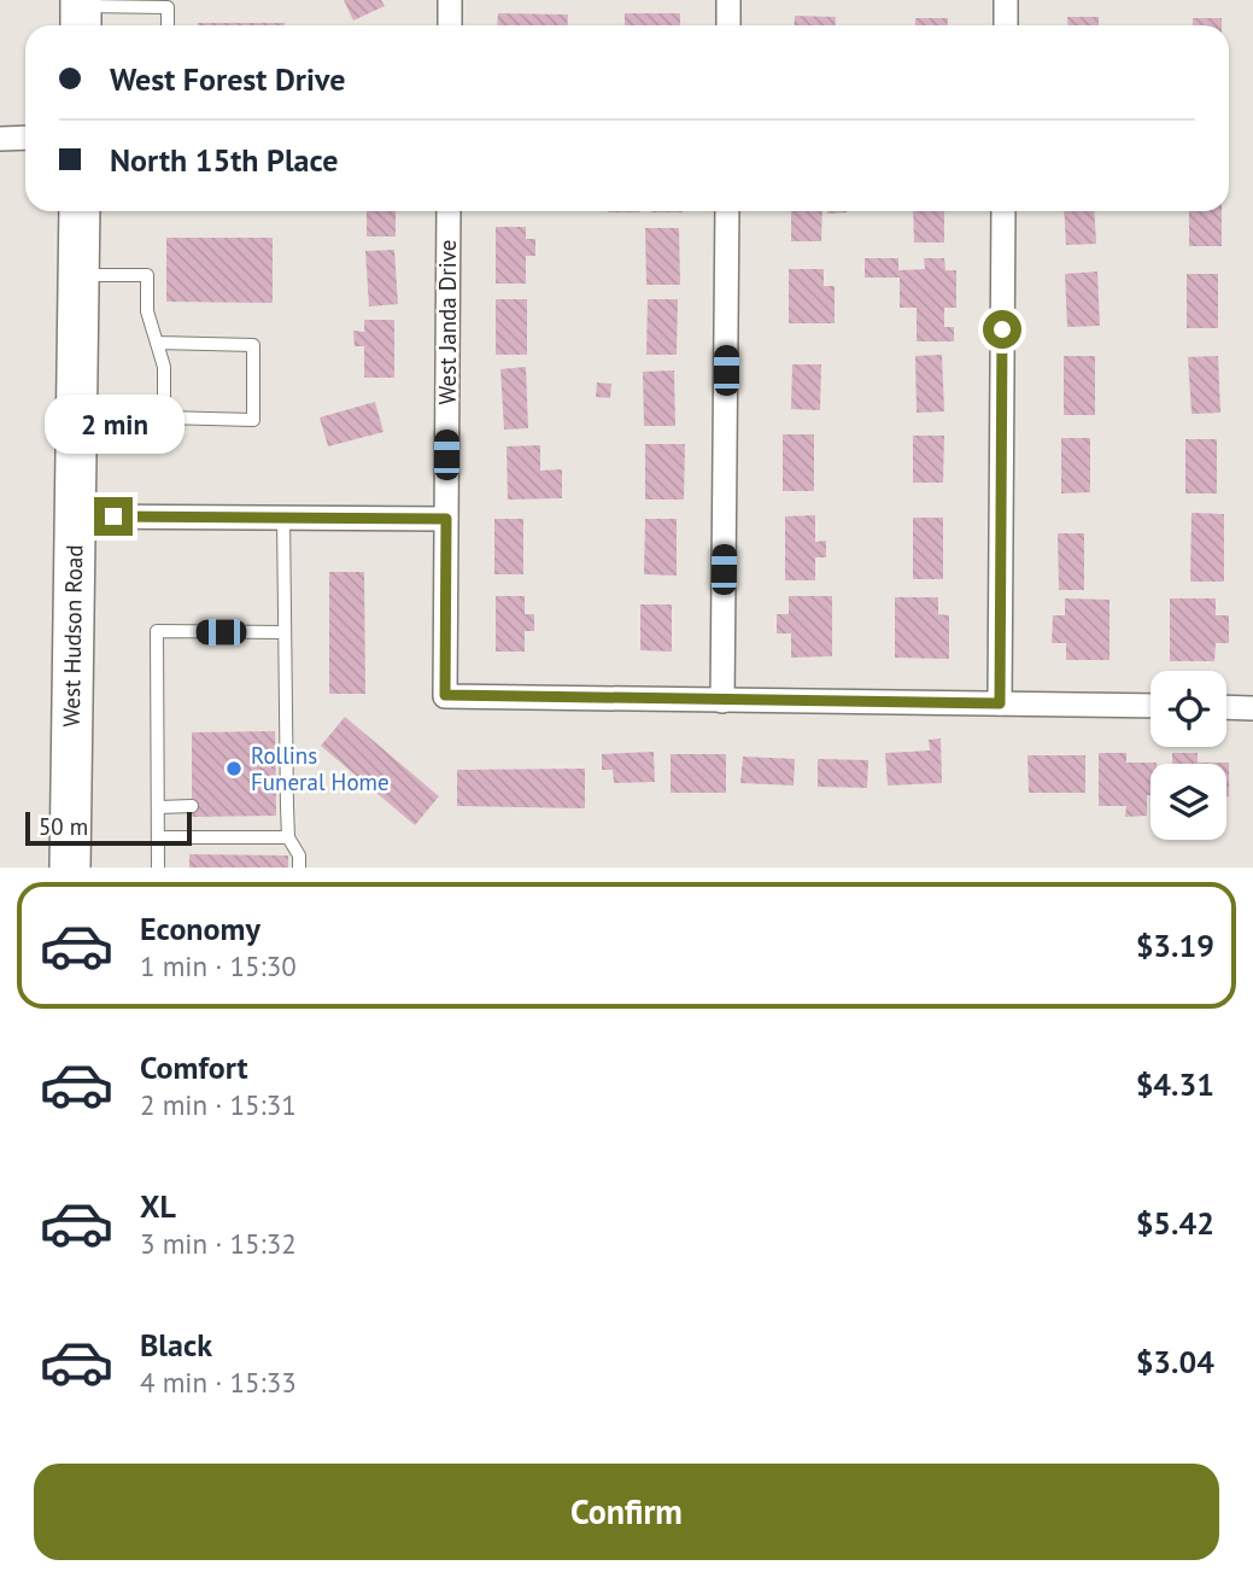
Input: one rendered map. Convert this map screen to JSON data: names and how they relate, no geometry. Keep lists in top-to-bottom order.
{
  "streets": {
    "highway": ["West Hudson Road"],
    "street": ["West Janda Drive"]
  },
  "places": ["Rollins Funeral Home"],
  "scale_bar": "50 m",
  "page": {
    "banner": ["West Forest Drive", "North 15th Place"],
    "bubble": "2 min",
    "scale": "50 m",
    "list": [
      {
        "name": "Economy",
        "note": "1 min · 15:30",
        "value": "$3.19"
      },
      {
        "name": "Comfort",
        "note": "2 min · 15:31",
        "value": "$4.31"
      },
      {
        "name": "XL",
        "note": "3 min · 15:32",
        "value": "$5.42"
      },
      {
        "name": "Black",
        "note": "4 min · 15:33",
        "value": "$3.04"
      }
    ],
    "buttons": "Confirm"
  }
}
